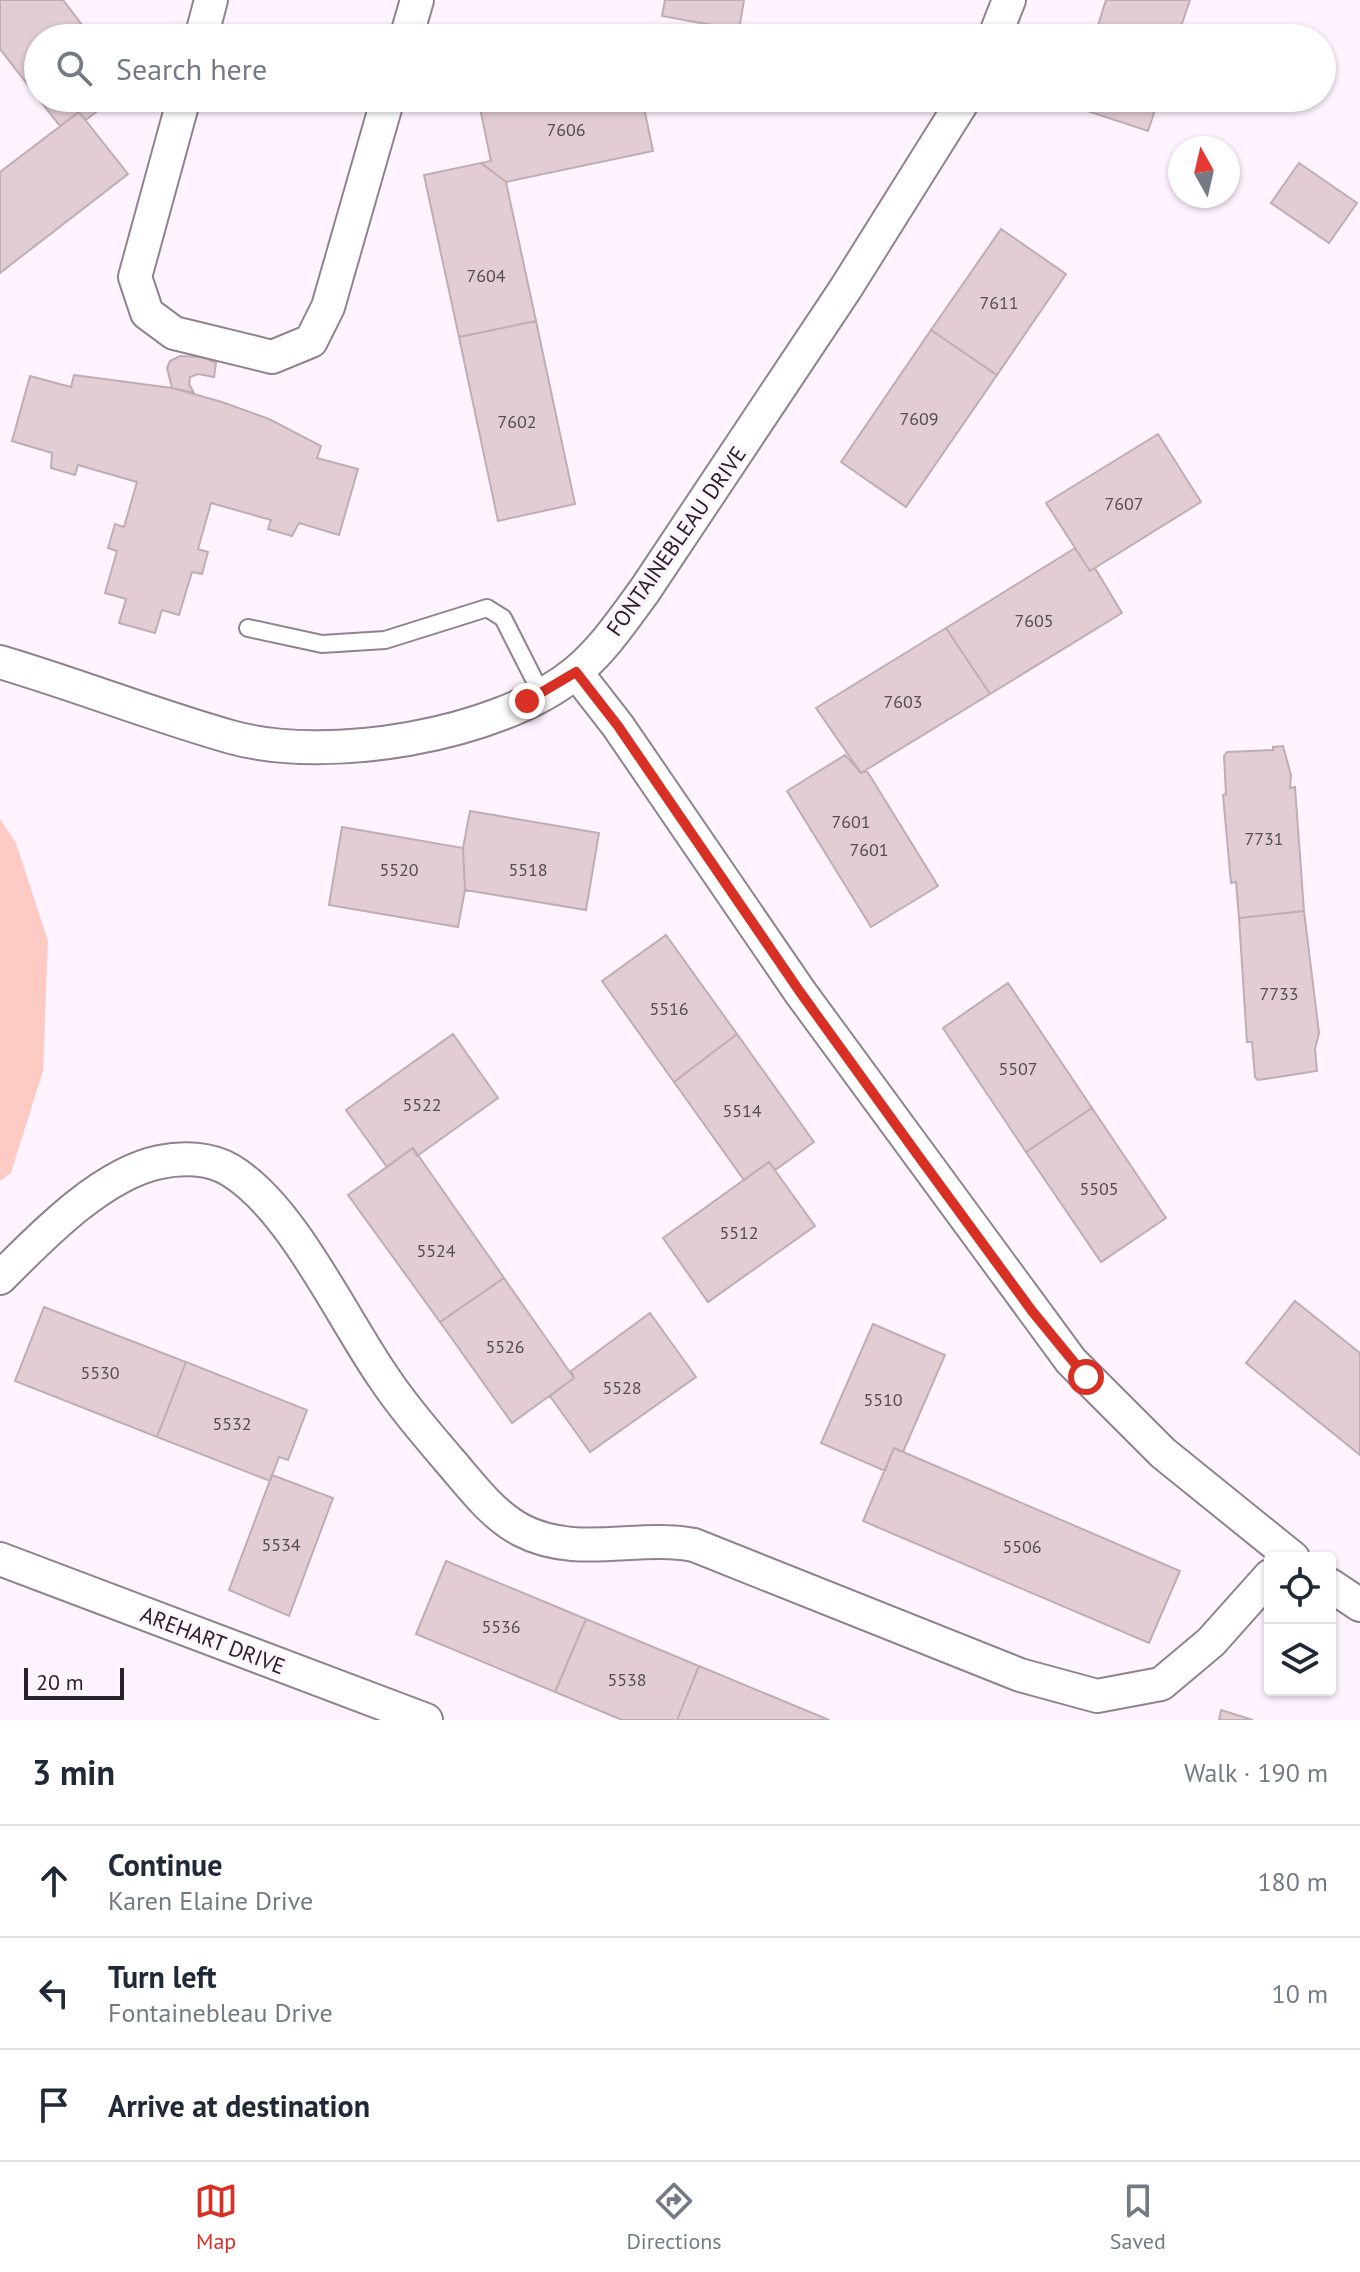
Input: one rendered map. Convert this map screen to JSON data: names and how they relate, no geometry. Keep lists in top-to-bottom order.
{
  "streets": {
    "street": ["FONTAINEBLEAU DRIVE", "AREHART DRIVE"]
  },
  "house_numbers": [
    "7606",
    "7604",
    "7611",
    "7609",
    "7602",
    "7607",
    "7605",
    "7603",
    "7601",
    "7731",
    "7601",
    "5520",
    "5518",
    "7733",
    "5516",
    "5507",
    "5522",
    "5514",
    "5505",
    "5512",
    "5524",
    "5526",
    "5530",
    "5528",
    "5510",
    "5532",
    "5534",
    "5506",
    "5536",
    "5538"
  ],
  "scale_bar": "20 m",
  "north": "top",
  "page": {
    "search": "Search here",
    "scale": "20 m",
    "heading": ["3 min", "Walk · 190 m"],
    "list": [
      ["Continue", "Karen Elaine Drive", "180 m"],
      ["Turn left", "Fontainebleau Drive", "10 m"],
      "Arrive at destination"
    ],
    "nav": ["Map", "Directions", "Saved"]
  }
}
